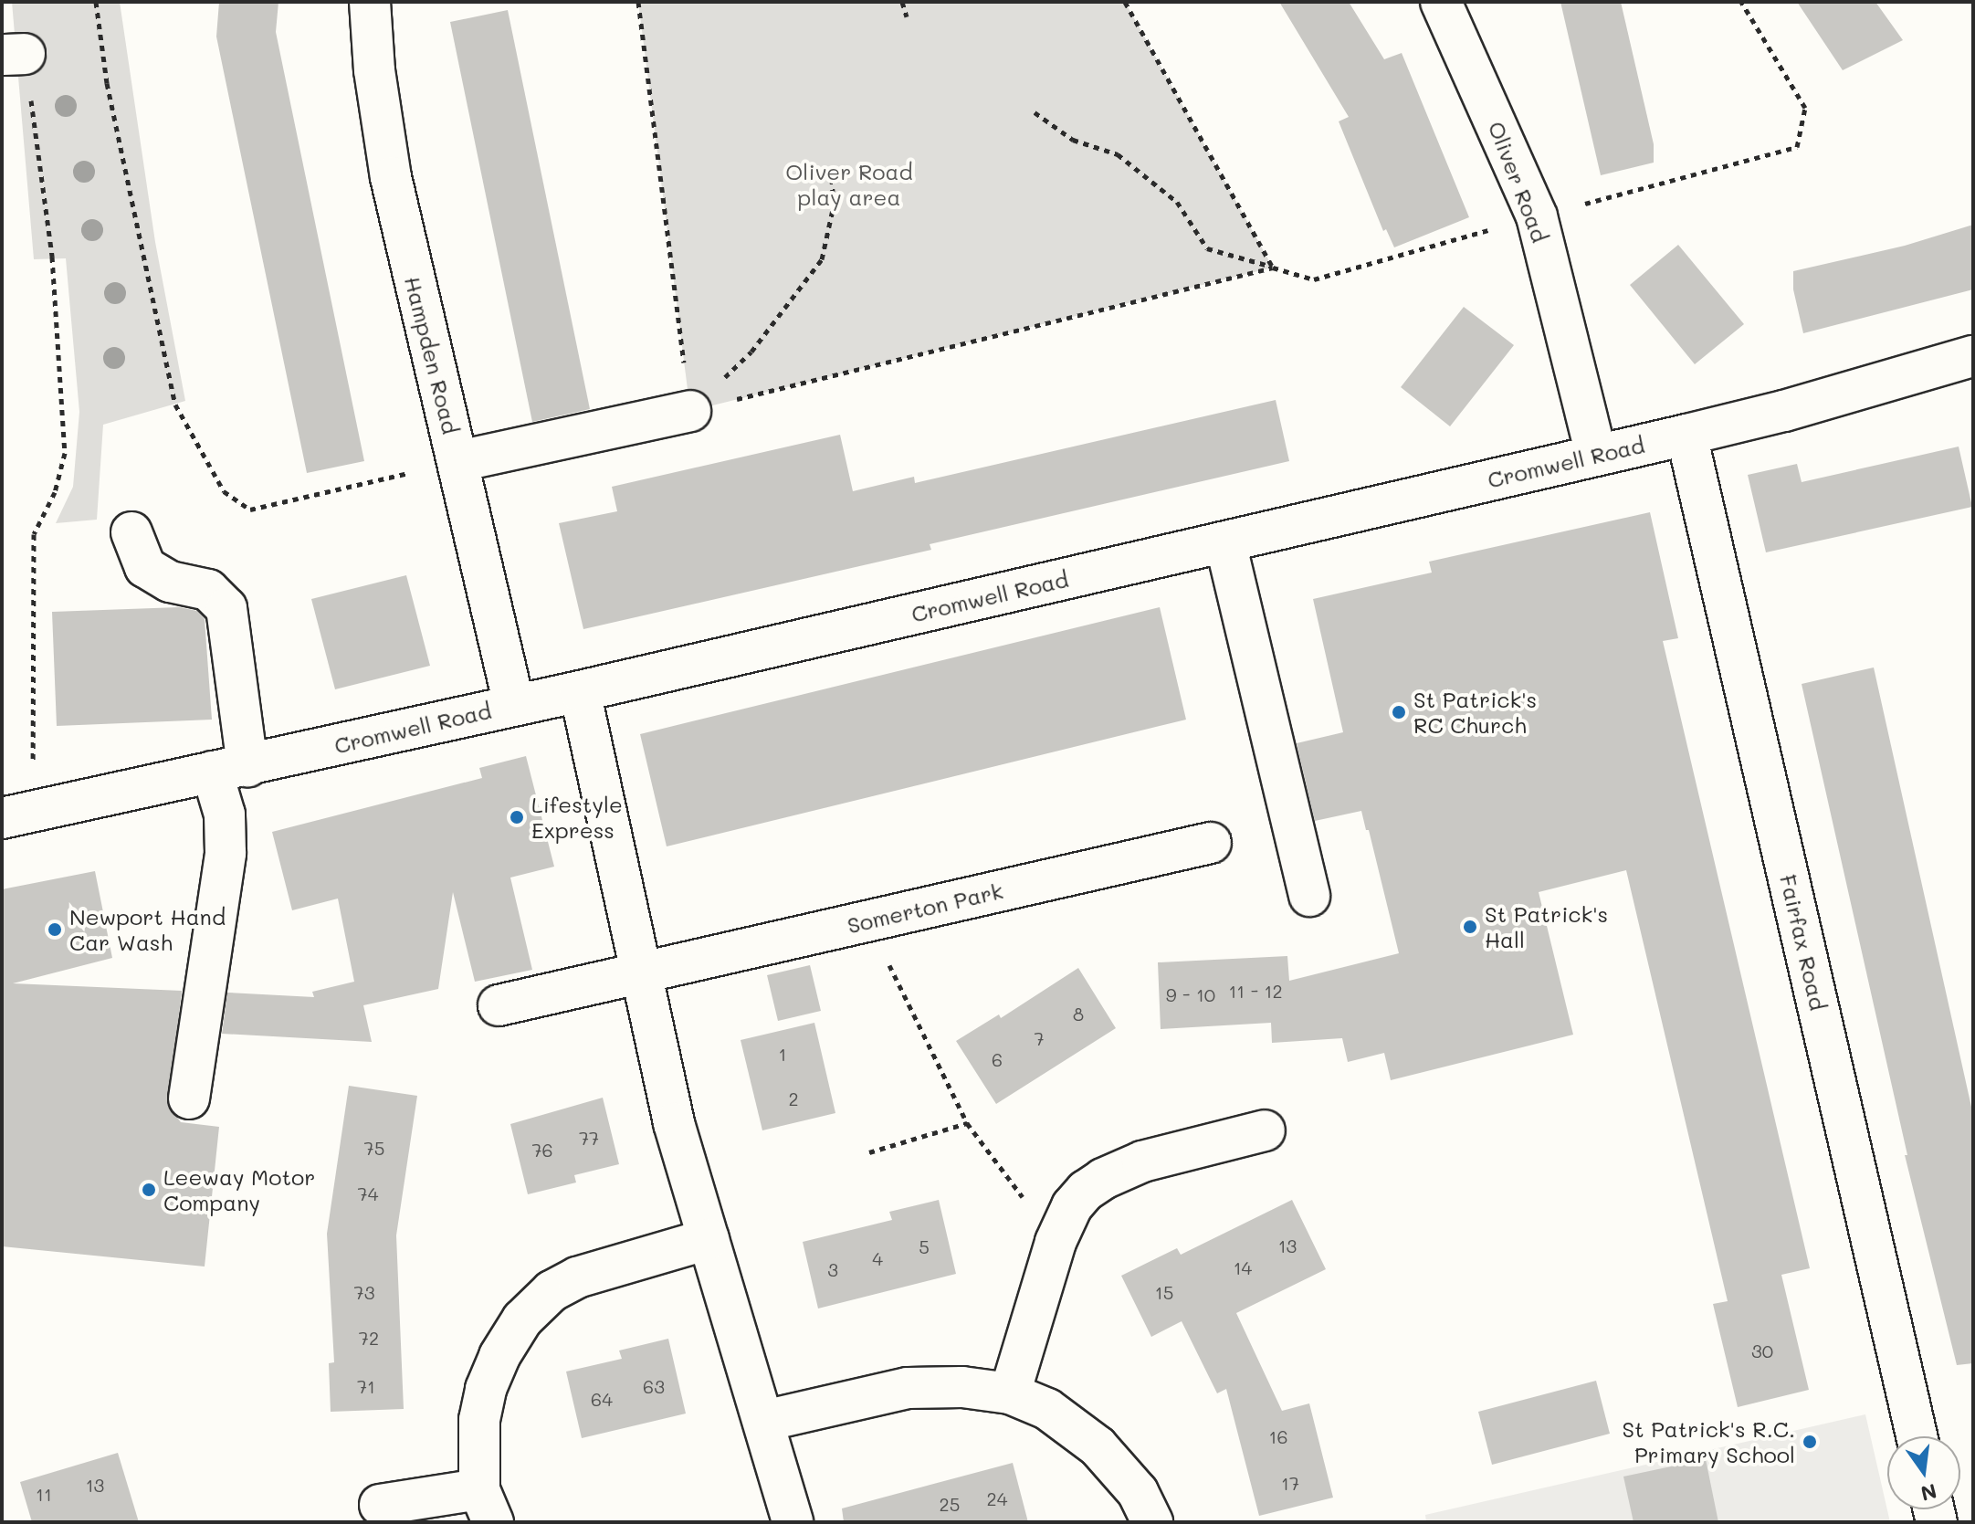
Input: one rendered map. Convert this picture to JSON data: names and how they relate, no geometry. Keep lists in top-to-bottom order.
{
  "streets": {
    "street": [
      "Oliver Road",
      "Hampden Road",
      "Cromwell Road",
      "Somerton Park",
      "Fairfax Road"
    ]
  },
  "crossings": [
    ["Oliver Road", "Cromwell Road"],
    ["Hampden Road", "Cromwell Road"],
    ["Cromwell Road", "Fairfax Road"]
  ],
  "parks": ["Oliver Road play area"],
  "places": [
    "St Patrick's RC Church",
    "Lifestyle Express",
    "St Patrick's Hall",
    "Newport Hand Car Wash",
    "Leeway Motor Company",
    "St Patrick's R.C. Primary School"
  ],
  "house_numbers": [
    "11 - 12",
    "9 - 10",
    "8",
    "7",
    "1",
    "6",
    "2",
    "77",
    "75",
    "76",
    "74",
    "13",
    "5",
    "4",
    "14",
    "3",
    "73",
    "15",
    "72",
    "30",
    "71",
    "63",
    "64",
    "16",
    "17",
    "13",
    "11",
    "24",
    "25"
  ],
  "north": "bottom"
}
